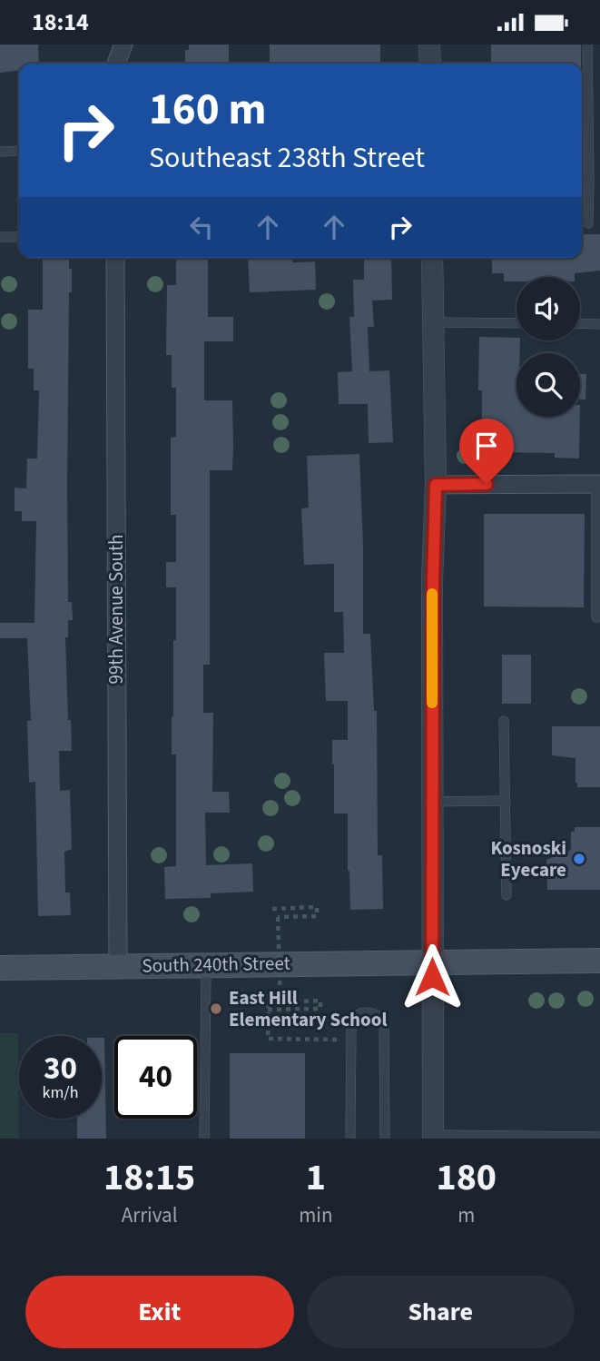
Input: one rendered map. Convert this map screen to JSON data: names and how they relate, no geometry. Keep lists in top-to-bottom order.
{
  "streets": {
    "main road": ["South 240th Street"],
    "street": ["99th Avenue South"]
  },
  "crossings": [
    ["99th Avenue South", "South 240th Street"]
  ],
  "places": ["Kosnoski Eyecare", "East Hill Elementary School"],
  "page": {
    "status": "18:14",
    "turn": ["160 m", "Southeast 238th Street"],
    "speed": "30 km/h",
    "limit": "40",
    "eta": [
      "18:15",
      "Arrival",
      "1",
      "min",
      "180",
      "m"
    ],
    "buttons": ["Exit", "Share"]
  }
}
